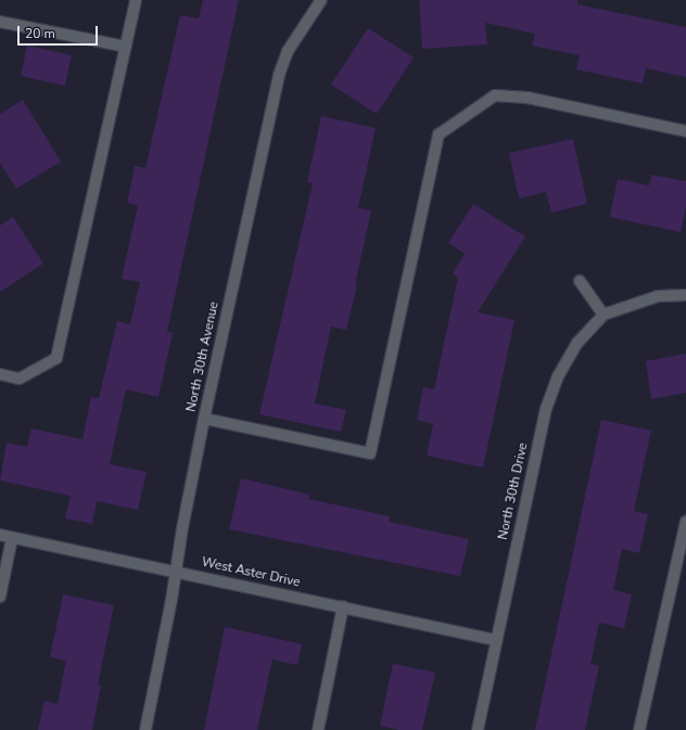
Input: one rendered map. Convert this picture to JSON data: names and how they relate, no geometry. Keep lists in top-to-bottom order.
{
  "streets": {
    "street": ["North 30th Avenue", "North 30th Drive", "West Aster Drive"]
  },
  "crossings": [
    ["North 30th Avenue", "West Aster Drive"],
    ["North 30th Drive", "West Aster Drive"]
  ],
  "scale_bar": "20 m"
}
